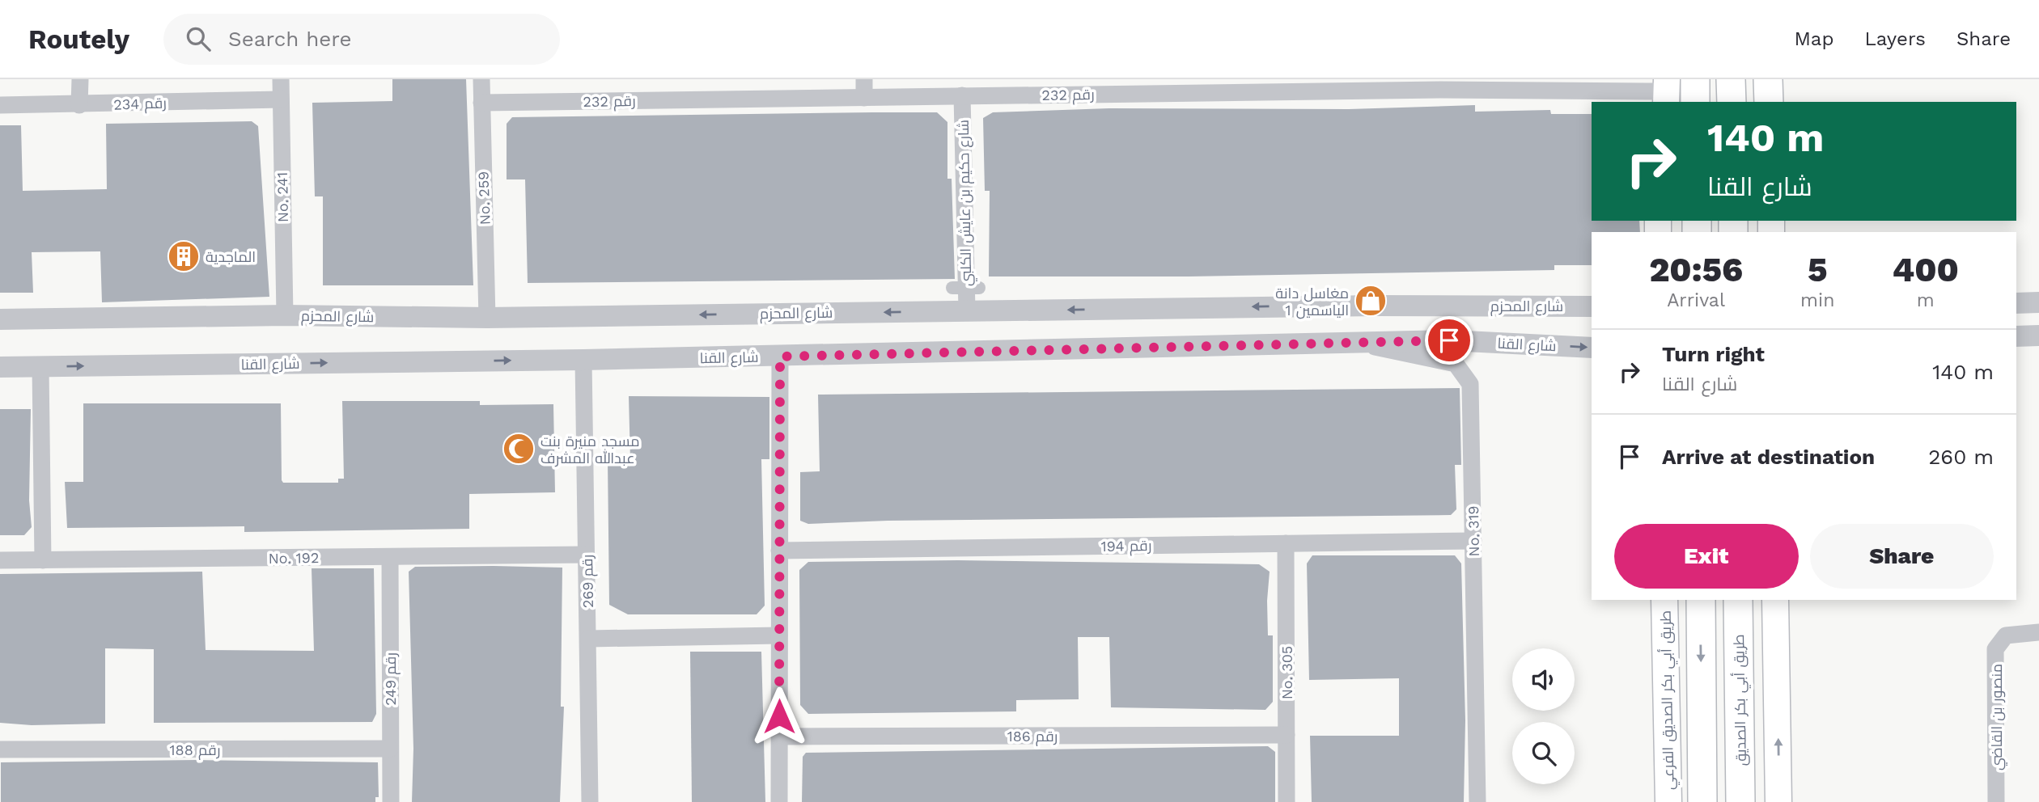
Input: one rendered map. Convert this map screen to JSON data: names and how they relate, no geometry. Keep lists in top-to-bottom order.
{
  "streets": {
    "main road": ["طريق أبي بكر الصديق الفرعي", "طريق أبي بكر الصديق"],
    "street": [
      "رقم 232",
      "رقم 234",
      "No. 241",
      "No. 259",
      "شارع حكيم بن عايش الكلبي",
      "شارع المحزم",
      "شارع القنا",
      "No. 319",
      "رقم 194",
      "No. 192",
      "رقم 269",
      "No. 305",
      "رقم 249",
      "منصور بن القاضي",
      "رقم 186",
      "رقم 188"
    ]
  },
  "crossings": [
    ["رقم 232", "No. 259"],
    ["رقم 232", "شارع حكيم بن عايش الكلبي"],
    ["رقم 234", "No. 241"],
    ["No. 241", "شارع المحزم"],
    ["No. 259", "شارع المحزم"],
    ["شارع حكيم بن عايش الكلبي", "شارع المحزم"],
    ["شارع القنا", "No. 319"],
    ["شارع القنا", "رقم 269"],
    ["No. 319", "رقم 194"],
    ["رقم 194", "No. 305"],
    ["No. 192", "رقم 269"],
    ["No. 192", "رقم 249"],
    ["No. 305", "رقم 186"],
    ["رقم 249", "رقم 188"]
  ],
  "one_way": ["شارع المحزم", "شارع القنا"],
  "places": {
    "building": ["الماجدية"],
    "shop": ["مغاسل دانة الياسمين 1"],
    "mosque": ["مسجد منيرة بنت عبدالله المشرف"]
  },
  "page": {
    "header": "Routely",
    "search": "Search here",
    "nav": ["Map", "Layers", "Share"],
    "turn": ["140 m", "شارع القنا"],
    "eta": [
      "20:56",
      "Arrival",
      "5",
      "min",
      "400",
      "m"
    ],
    "list": [
      {
        "name": "Turn right",
        "note": "شارع القنا",
        "value": "140 m"
      },
      {
        "name": "Arrive at destination",
        "value": "260 m"
      }
    ],
    "buttons": ["Exit", "Share"]
  }
}
